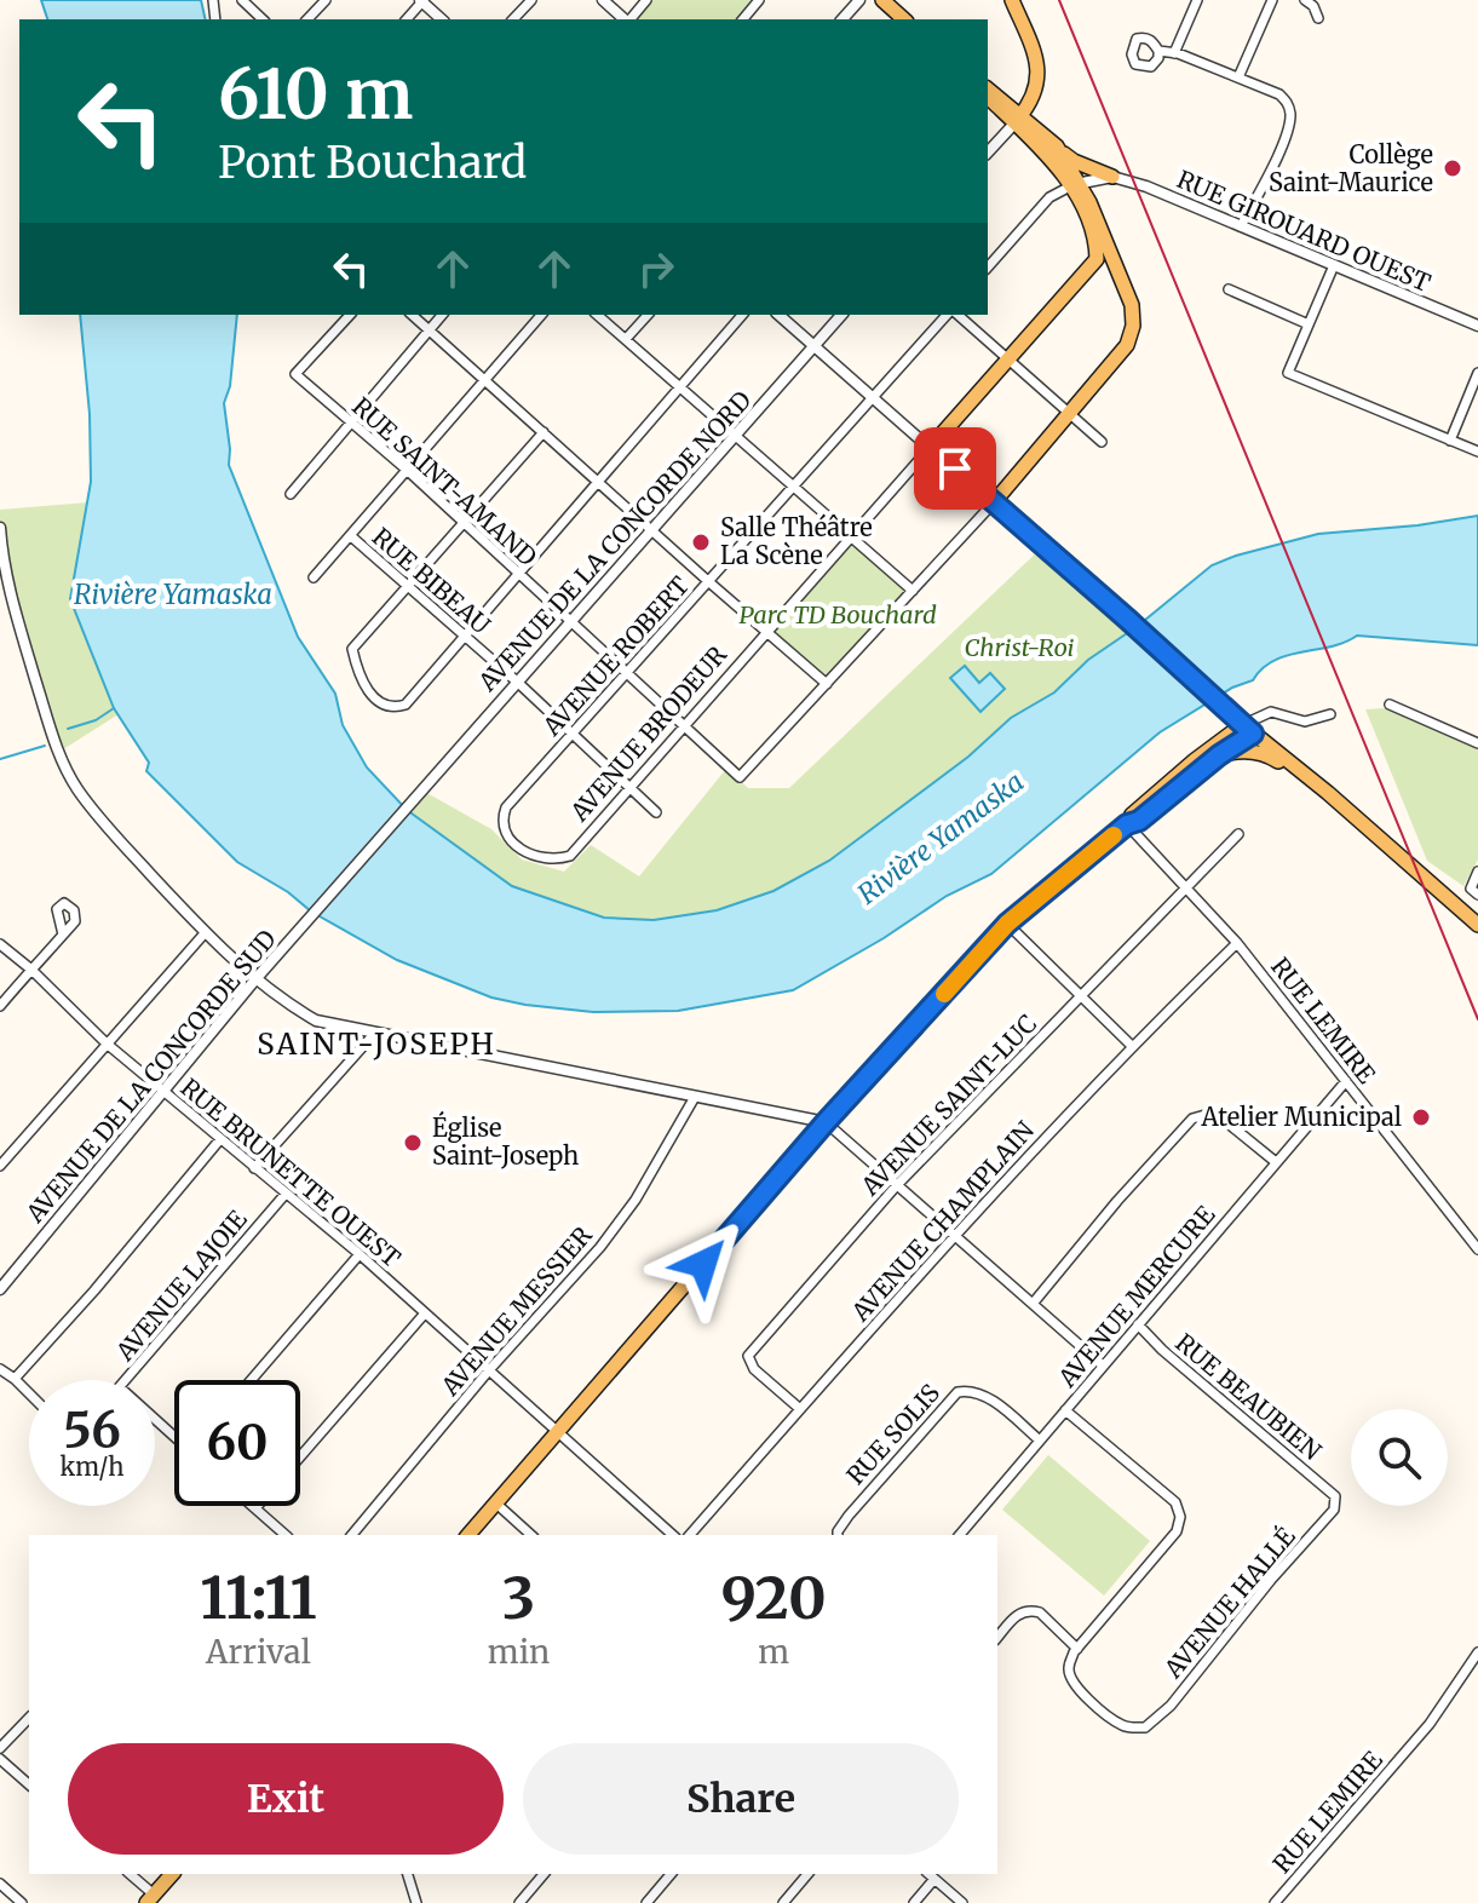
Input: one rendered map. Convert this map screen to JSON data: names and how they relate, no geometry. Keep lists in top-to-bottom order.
{
  "streets": {
    "main road": ["AVENUE BRODEUR"],
    "street": [
      "RUE GIROUARD OUEST",
      "RUE SAINT-AMAND",
      "AVENUE DE LA CONCORDE NORD",
      "RUE BIBEAU",
      "AVENUE ROBERT",
      "RUE LEMIRE",
      "AVENUE DE LA CONCORDE SUD",
      "AVENUE SAINT-LUC",
      "RUE BRUNETTE OUEST",
      "AVENUE CHAMPLAIN",
      "AVENUE LAJOIE",
      "AVENUE MERCURE",
      "AVENUE MESSIER",
      "RUE BEAUBIEN",
      "RUE SOLIS",
      "AVENUE HALLÉ"
    ]
  },
  "crossings": [
    ["RUE SAINT-AMAND", "AVENUE DE LA CONCORDE NORD"],
    ["RUE SAINT-AMAND", "AVENUE ROBERT"],
    ["RUE SAINT-AMAND", "AVENUE BRODEUR"],
    ["AVENUE DE LA CONCORDE NORD", "RUE BIBEAU"],
    ["AVENUE DE LA CONCORDE NORD", "AVENUE DE LA CONCORDE SUD"],
    ["RUE BIBEAU", "AVENUE ROBERT"],
    ["RUE BIBEAU", "AVENUE BRODEUR"],
    ["AVENUE ROBERT", "AVENUE BRODEUR"],
    ["RUE LEMIRE", "AVENUE SAINT-LUC"],
    ["RUE LEMIRE", "AVENUE CHAMPLAIN"],
    ["RUE LEMIRE", "AVENUE MERCURE"],
    ["AVENUE DE LA CONCORDE SUD", "RUE BRUNETTE OUEST"],
    ["AVENUE SAINT-LUC", "AVENUE CHAMPLAIN"],
    ["RUE BRUNETTE OUEST", "AVENUE LAJOIE"],
    ["RUE BRUNETTE OUEST", "AVENUE MESSIER"],
    ["AVENUE MERCURE", "RUE BEAUBIEN"],
    ["AVENUE MERCURE", "RUE SOLIS"],
    ["RUE BEAUBIEN", "AVENUE HALLÉ"]
  ],
  "districts": ["SAINT-JOSEPH"],
  "water": ["Rivière Yamaska"],
  "parks": ["Parc TD Bouchard", "Christ-Roi"],
  "places": [
    "Collège Saint-Maurice",
    "Salle Théâtre La Scène",
    "Atelier Municipal",
    "Église Saint-Joseph"
  ],
  "page": {
    "turn": ["610 m", "Pont Bouchard"],
    "speed": "56 km/h",
    "limit": "60",
    "eta": [
      "11:11",
      "Arrival",
      "3",
      "min",
      "920",
      "m"
    ],
    "buttons": ["Exit", "Share"]
  }
}
